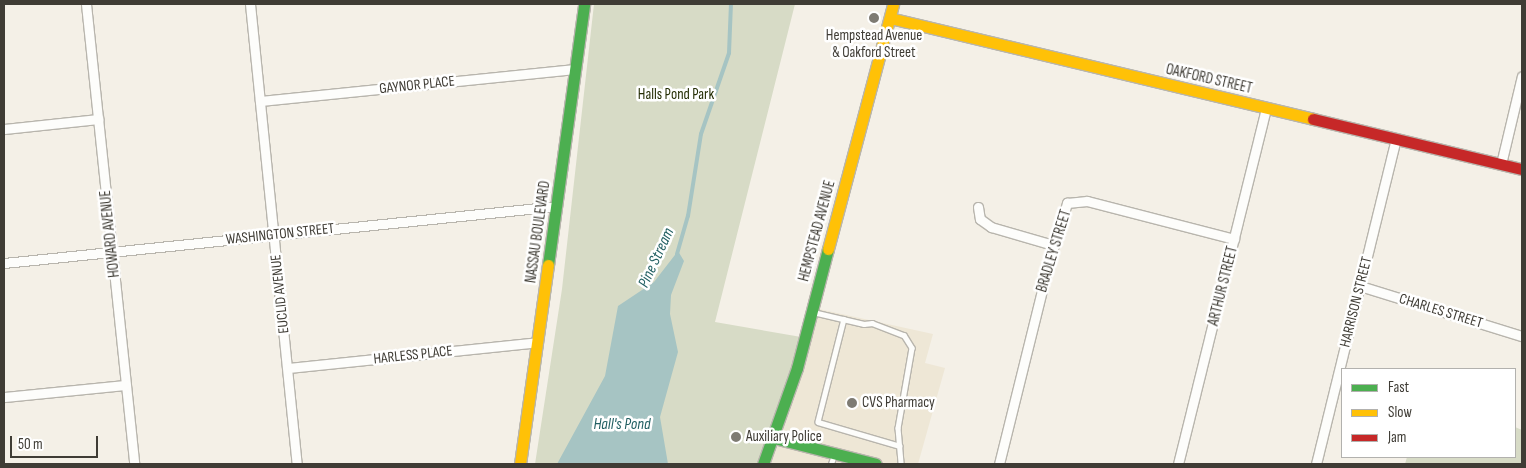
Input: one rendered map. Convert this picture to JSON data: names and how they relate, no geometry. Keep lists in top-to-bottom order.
{
  "streets": {
    "main road": ["OAKFORD STREET", "HEMPSTEAD AVENUE", "NASSAU BOULEVARD"],
    "street": [
      "GAYNOR PLACE",
      "HOWARD AVENUE",
      "WASHINGTON STREET",
      "BRADLEY STREET",
      "ARTHUR STREET",
      "EUCLID AVENUE",
      "HARRISON STREET",
      "CHARLES STREET",
      "HARLESS PLACE"
    ]
  },
  "crossings": [
    ["OAKFORD STREET", "HEMPSTEAD AVENUE"],
    ["OAKFORD STREET", "ARTHUR STREET"],
    ["OAKFORD STREET", "HARRISON STREET"],
    ["GAYNOR PLACE", "NASSAU BOULEVARD"],
    ["GAYNOR PLACE", "EUCLID AVENUE"],
    ["NASSAU BOULEVARD", "WASHINGTON STREET"],
    ["NASSAU BOULEVARD", "HARLESS PLACE"],
    ["HOWARD AVENUE", "WASHINGTON STREET"],
    ["WASHINGTON STREET", "EUCLID AVENUE"],
    ["BRADLEY STREET", "ARTHUR STREET"],
    ["EUCLID AVENUE", "HARLESS PLACE"],
    ["HARRISON STREET", "CHARLES STREET"]
  ],
  "water": ["Pine Stream", "Hall's Pond"],
  "parks": ["Halls Pond Park"],
  "places": ["Hempstead Avenue & Oakford Street", "CVS Pharmacy", "Auxiliary Police"],
  "legend": ["Fast", "Slow", "Jam"],
  "scale_bar": "50 m"
}
